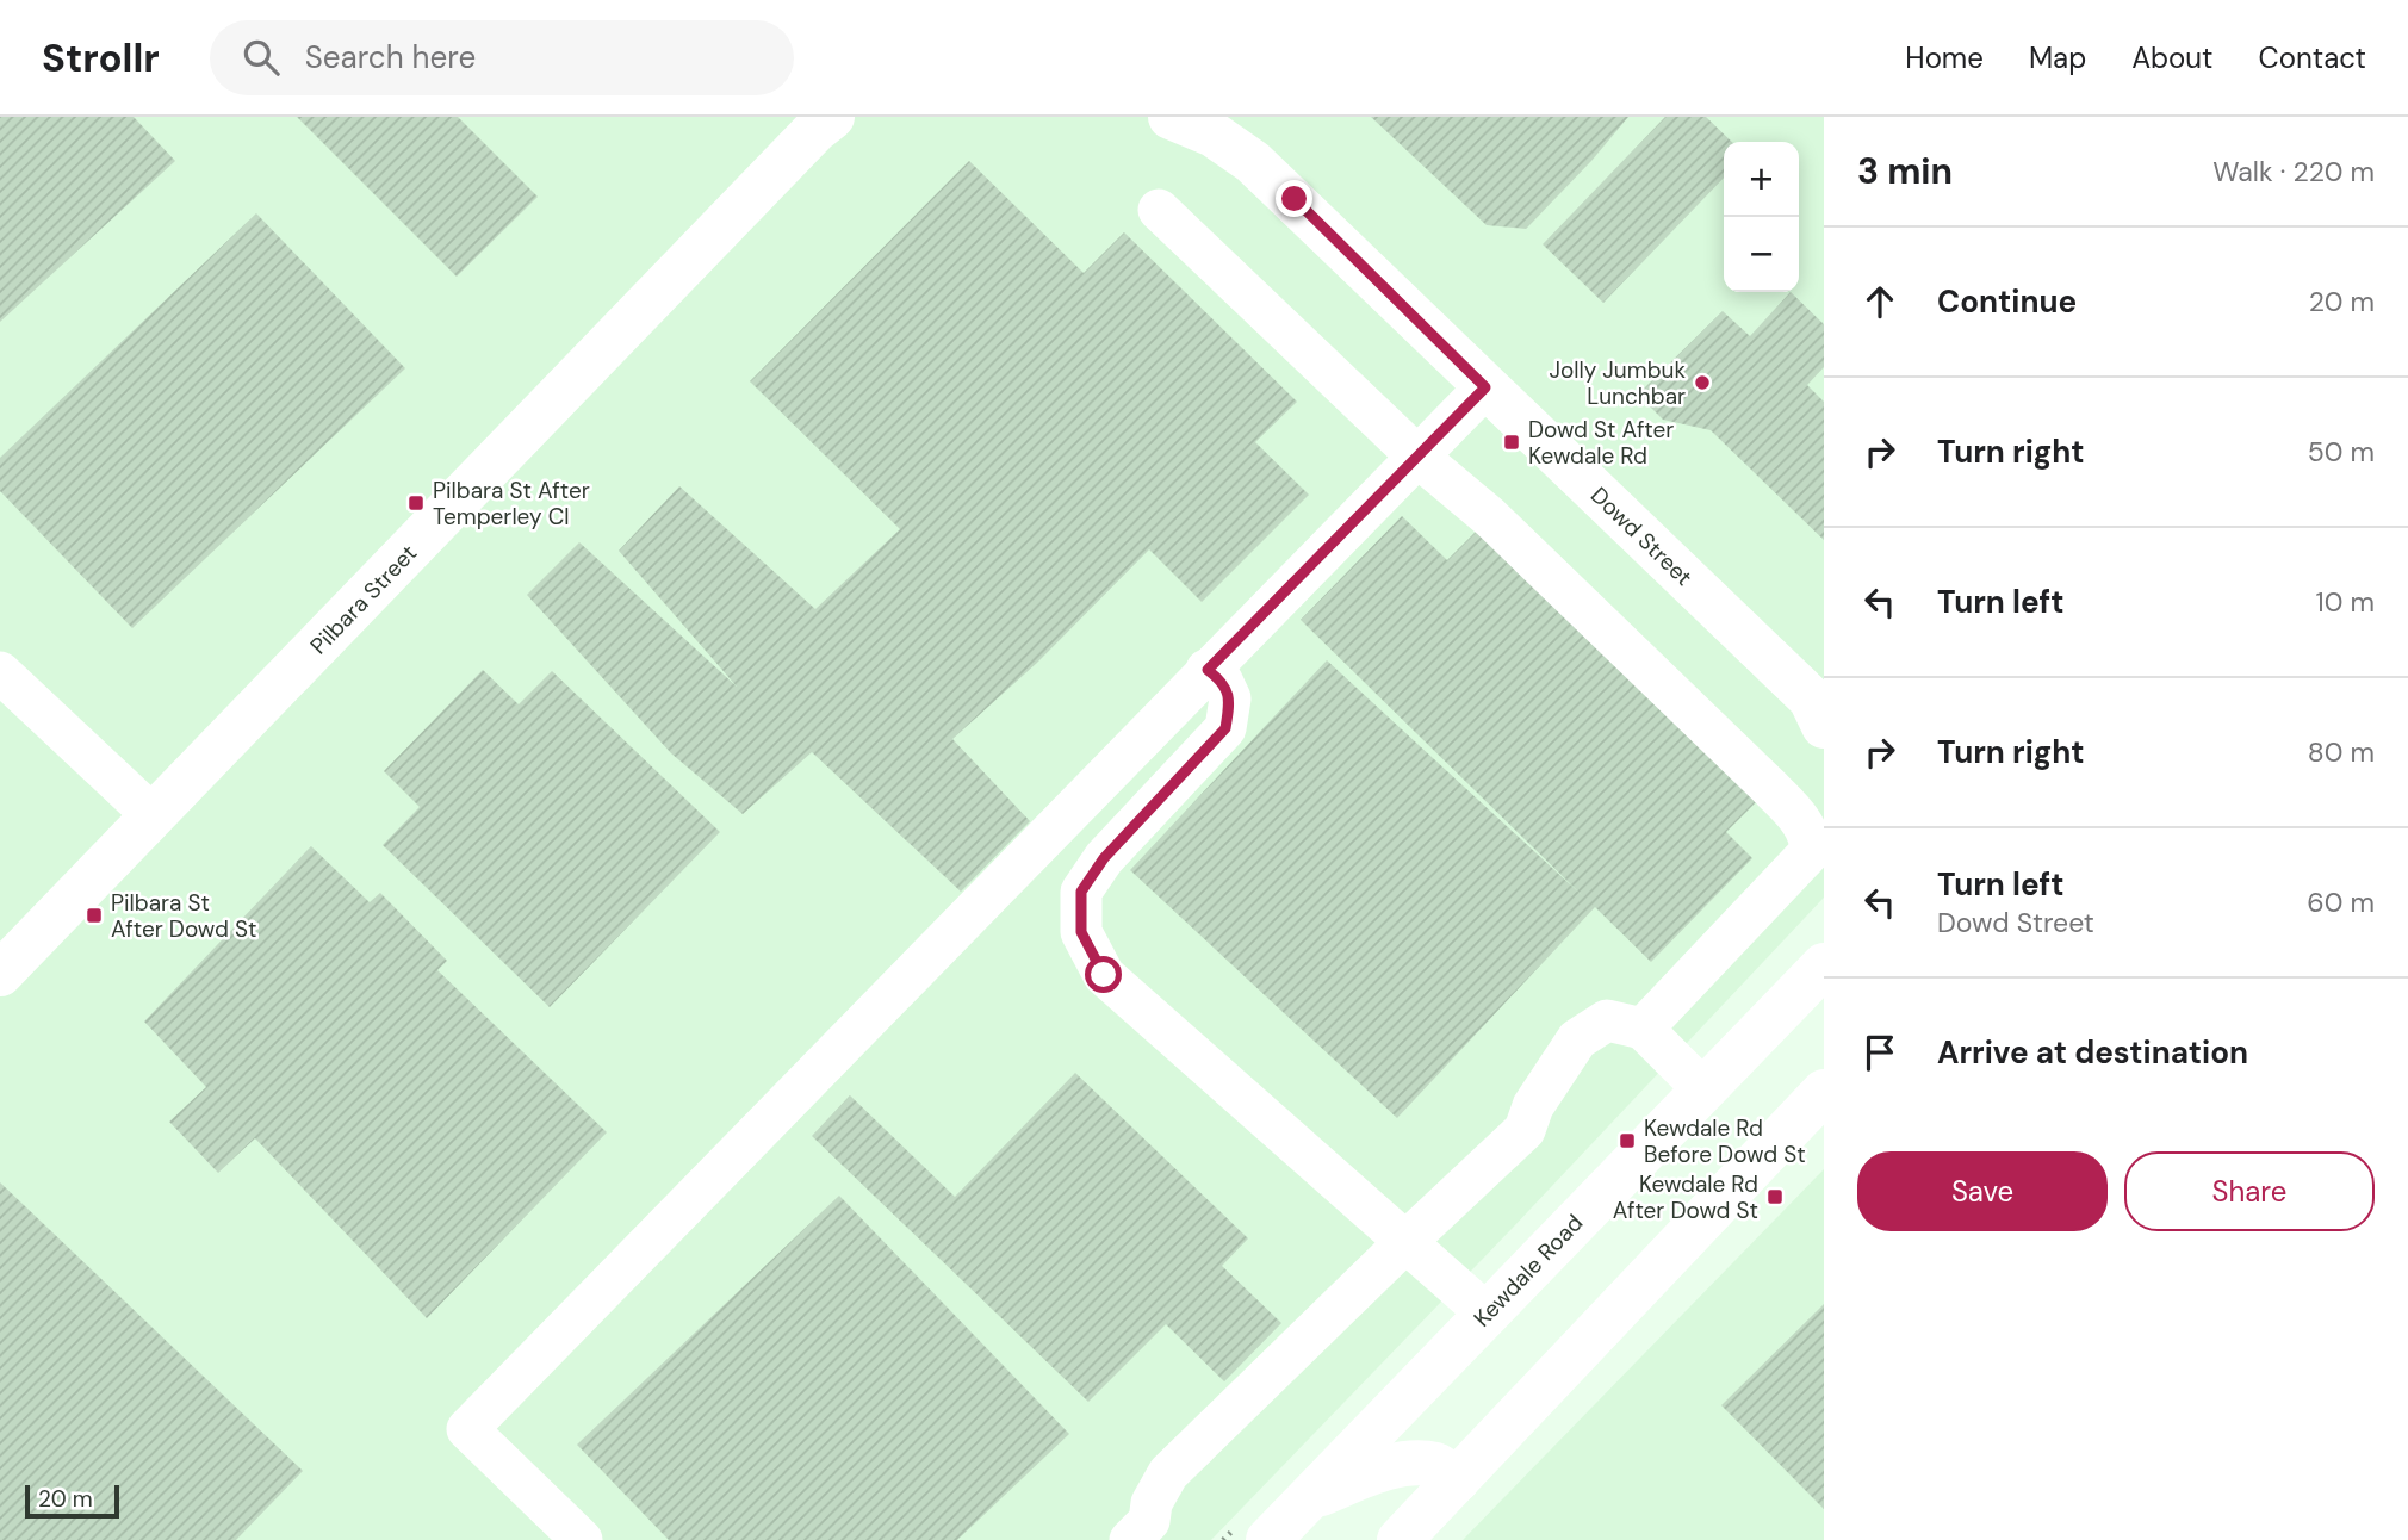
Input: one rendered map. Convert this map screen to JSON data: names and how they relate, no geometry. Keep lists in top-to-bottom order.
{
  "streets": {
    "main road": ["Dowd Street", "Pilbara Street", "Kewdale Road"]
  },
  "places": {
    "other": ["Jolly Jumbuk Lunchbar"],
    "transit": [
      "Dowd St After Kewdale Rd",
      "Pilbara St After Temperley Cl",
      "Pilbara St After Dowd St",
      "Kewdale Rd Before Dowd St",
      "Kewdale Rd After Dowd St"
    ]
  },
  "scale_bar": "20 m",
  "page": {
    "header": "Strollr",
    "search": "Search here",
    "nav": [
      "Home",
      "Map",
      "About",
      "Contact"
    ],
    "heading": ["3 min", "Walk · 220 m"],
    "map_buttons": ["+", "−"],
    "list": [
      ["Continue", "20 m"],
      ["Turn right", "50 m"],
      ["Turn left", "10 m"],
      ["Turn right", "80 m"],
      ["Turn left", "Dowd Street", "60 m"],
      "Arrive at destination"
    ],
    "buttons": ["Save", "Share"],
    "scale": "20 m"
  }
}
